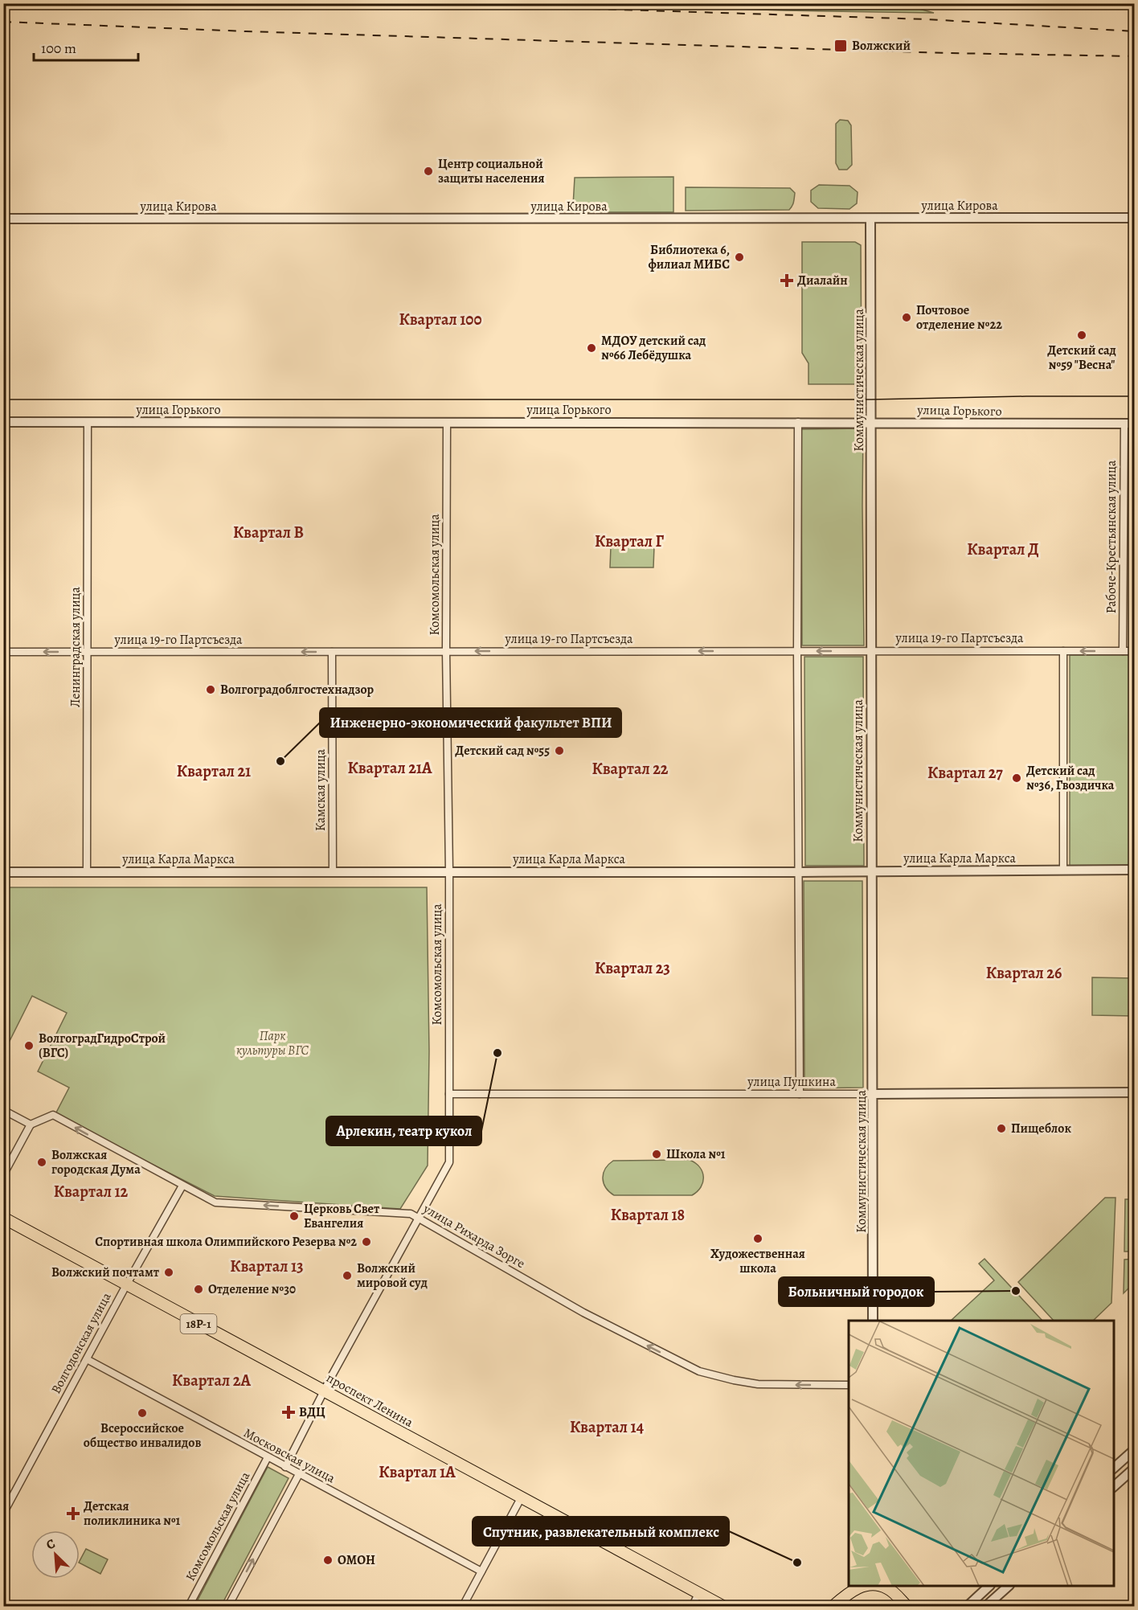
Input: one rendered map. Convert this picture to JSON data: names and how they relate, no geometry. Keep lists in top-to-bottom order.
{
  "streets": {
    "main road": ["18Р-1", "проспект Ленина"],
    "street": [
      "улица Кирова",
      "Коммунистическая улица",
      "улица Горького",
      "Рабоче-Крестьянская улица",
      "Комсомольская улица",
      "улица 19-го Партсъезда",
      "Ленинградская улица",
      "Камская улица",
      "улица Карла Маркса",
      "улица Пушкина",
      "улица Рихарда Зорге",
      "Волгодонская улица",
      "Московская улица"
    ]
  },
  "crossings": [
    ["улица Кирова", "Коммунистическая улица"],
    ["Коммунистическая улица", "улица Горького"],
    ["Коммунистическая улица", "улица 19-го Партсъезда"],
    ["Коммунистическая улица", "улица Карла Маркса"],
    ["Коммунистическая улица", "улица Пушкина"],
    ["улица Горького", "Рабоче-Крестьянская улица"],
    ["улица Горького", "Комсомольская улица"],
    ["улица Горького", "Ленинградская улица"],
    ["Рабоче-Крестьянская улица", "улица 19-го Партсъезда"],
    ["Комсомольская улица", "улица 19-го Партсъезда"],
    ["Комсомольская улица", "улица Карла Маркса"],
    ["Комсомольская улица", "улица Пушкина"],
    ["Комсомольская улица", "улица Рихарда Зорге"],
    ["Комсомольская улица", "проспект Ленина"],
    ["Комсомольская улица", "Московская улица"],
    ["улица 19-го Партсъезда", "Ленинградская улица"],
    ["улица 19-го Партсъезда", "Камская улица"],
    ["Ленинградская улица", "улица Карла Маркса"],
    ["Камская улица", "улица Карла Маркса"],
    ["улица Рихарда Зорге", "Волгодонская улица"],
    ["Волгодонская улица", "проспект Ленина"],
    ["Волгодонская улица", "Московская улица"]
  ],
  "one_way": ["улица 19-го Партсъезда", "улица Рихарда Зорге"],
  "districts": [
    "Квартал 100",
    "Квартал В",
    "Квартал Г",
    "Квартал Д",
    "Квартал 21А",
    "Квартал 22",
    "Квартал 21",
    "Квартал 27",
    "Квартал 23",
    "Квартал 26",
    "Квартал 12",
    "Квартал 18",
    "Квартал 13",
    "Квартал 2А",
    "Квартал 14",
    "Квартал 1А"
  ],
  "parks": ["Парк культуры ВГС"],
  "places": {
    "transit": ["Волжский"],
    "other": [
      "Центр социальной защиты населения",
      "Библиотека 6, филиал МИБС",
      "Почтовое отделение №22",
      "Детский сад №59 \"Весна\"",
      "МДОУ детский сад №66 Лебёдушка",
      "Волгоградоблгостехнадзор",
      "Детский сад №55",
      "Инженерно-экономический факультет ВПИ",
      "Детский сад №36, Гвоздичка",
      "ВолгоградГидроСтрой (ВГС)",
      "Арлекин, театр кукол",
      "Пищеблок",
      "Школа №1",
      "Волжская городская Дума",
      "Церковь Свет Евангелия",
      "Художественная школа",
      "Спортивная школа Олимпийского Резерва №2",
      "Волжский почтамт",
      "Волжский мировой суд",
      "Отделение №30",
      "Больничный городок",
      "Всероссийское общество инвалидов",
      "ОМОН",
      "Спутник, развлекательный комплекс"
    ],
    "health": ["Диалайн", "ВДЦ", "Детская поликлиника №1"]
  },
  "scale_bar": "100 m",
  "north": "top left"
}
